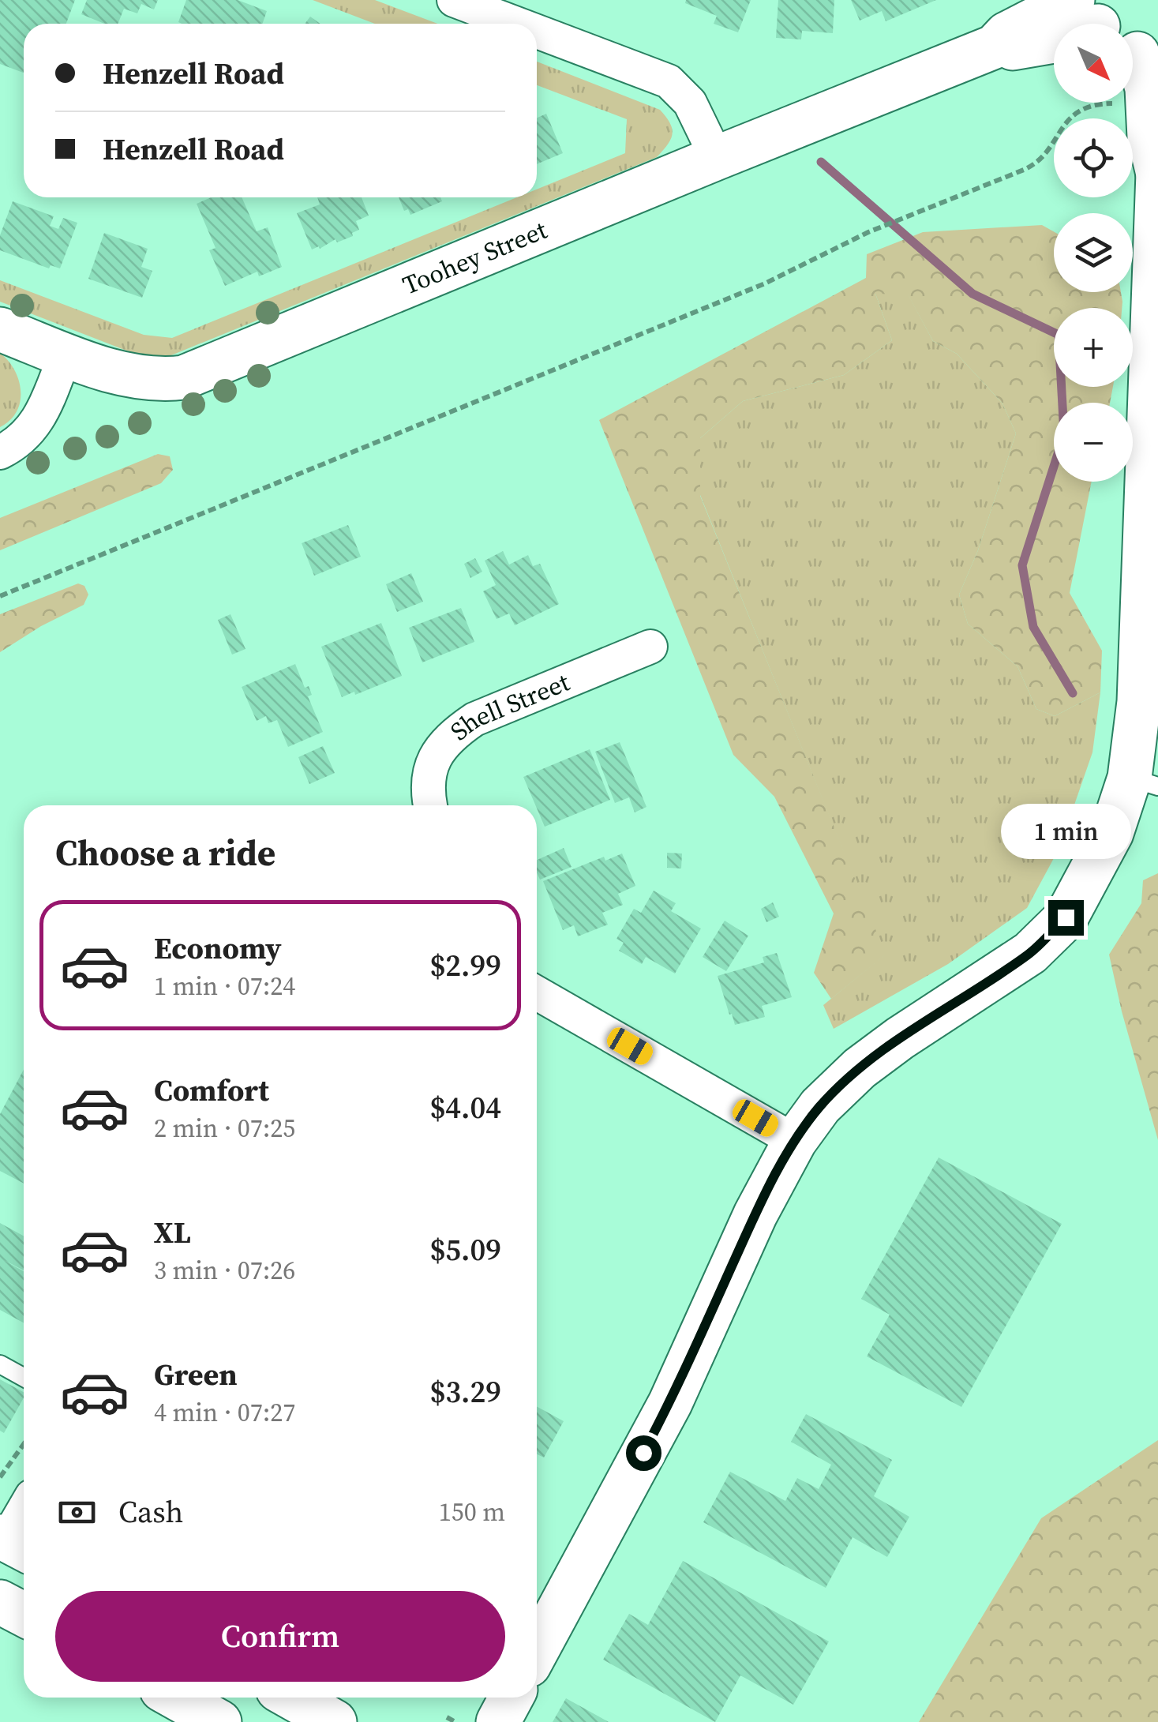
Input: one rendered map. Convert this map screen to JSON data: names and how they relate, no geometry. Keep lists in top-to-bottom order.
{
  "streets": {
    "main road": ["Toohey Street"],
    "street": ["Shell Street"]
  },
  "north": "bottom right",
  "page": {
    "map_buttons": ["+", "−"],
    "banner": ["Henzell Road", "Henzell Road"],
    "bubble": "1 min",
    "heading": "Choose a ride",
    "list": [
      {
        "name": "Economy",
        "note": "1 min · 07:24",
        "value": "$2.99"
      },
      {
        "name": "Comfort",
        "note": "2 min · 07:25",
        "value": "$4.04"
      },
      {
        "name": "XL",
        "note": "3 min · 07:26",
        "value": "$5.09"
      },
      {
        "name": "Green",
        "note": "4 min · 07:27",
        "value": "$3.29"
      }
    ],
    "pay": ["Cash", "150 m"],
    "buttons": "Confirm"
  }
}
